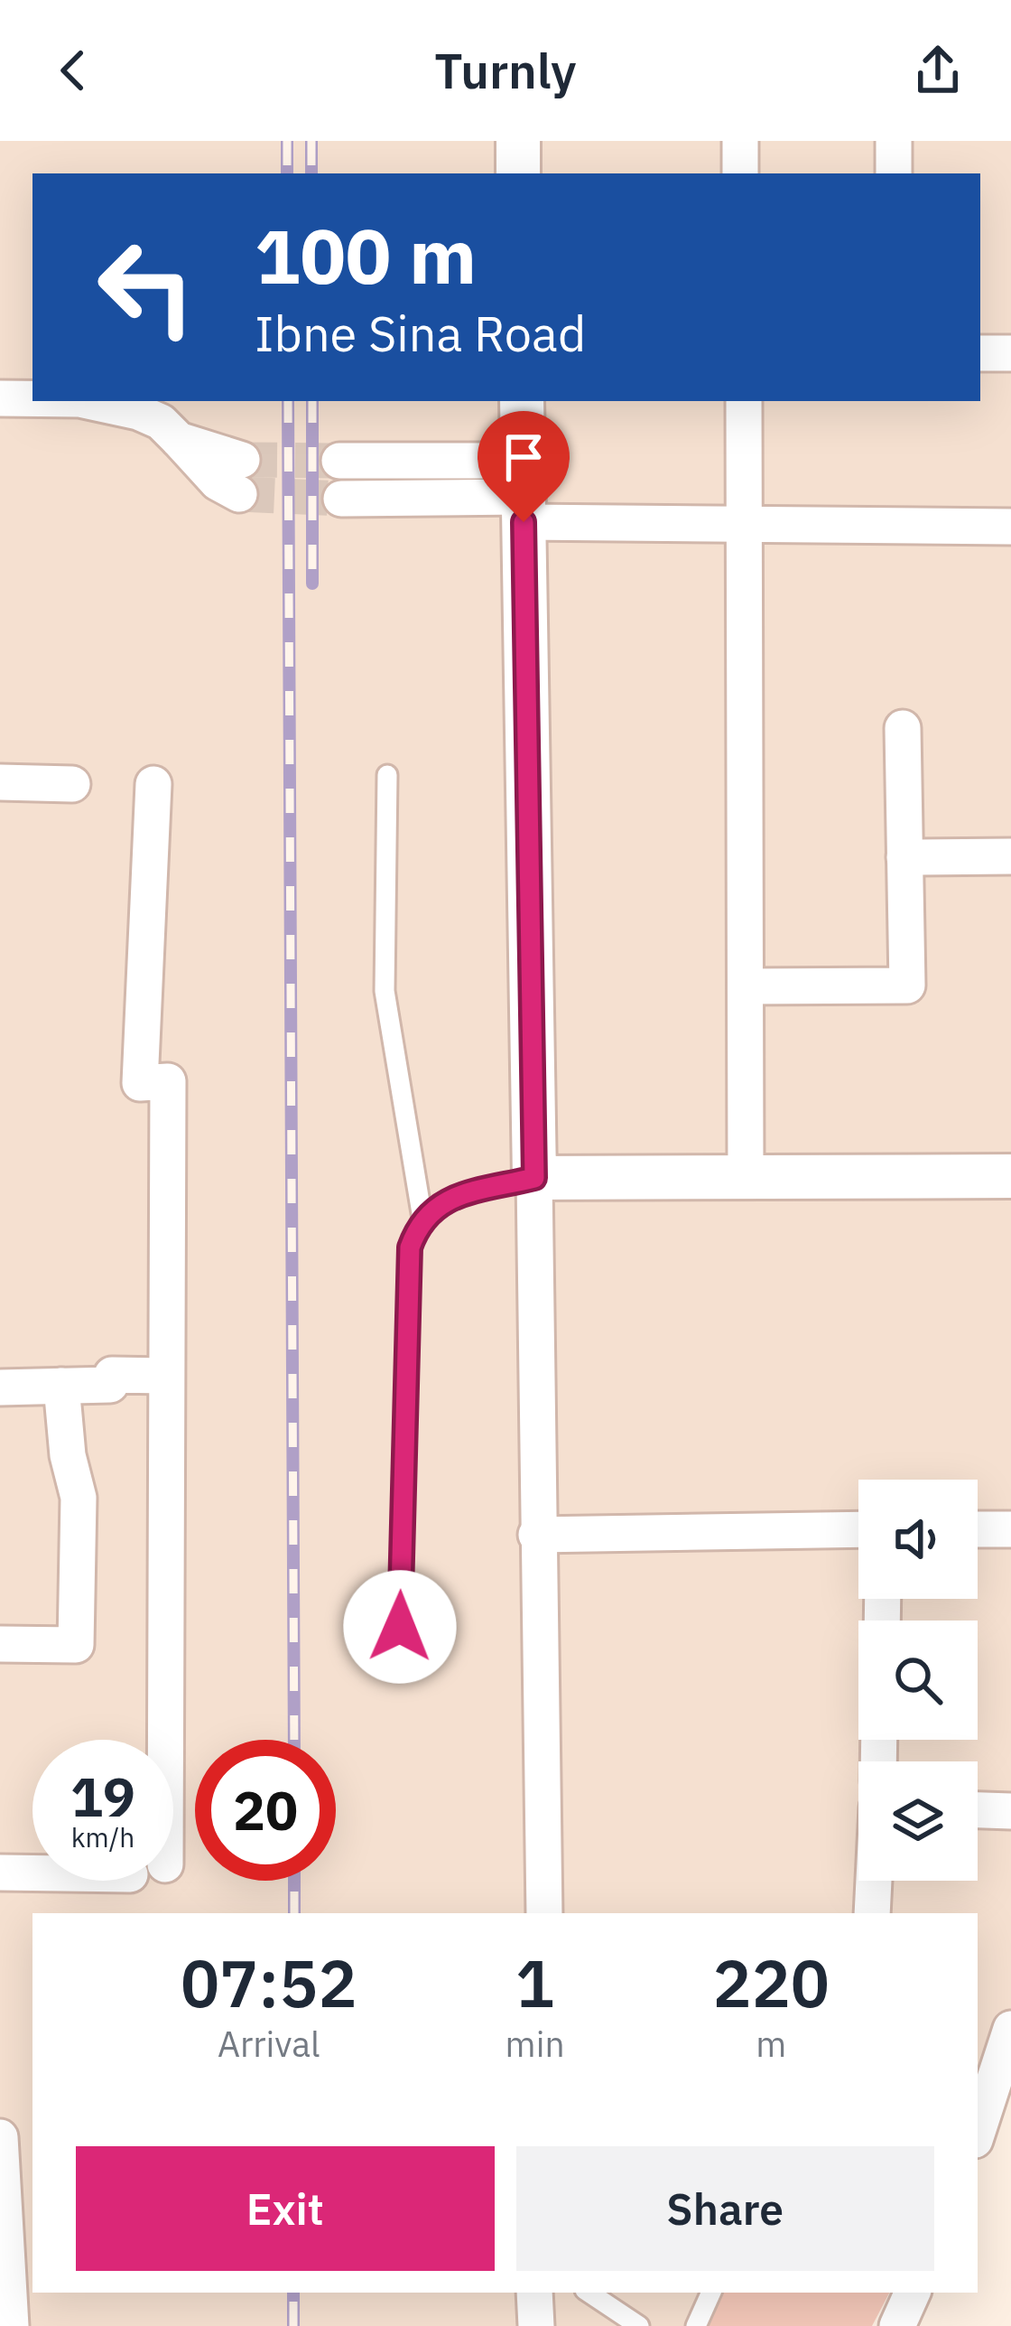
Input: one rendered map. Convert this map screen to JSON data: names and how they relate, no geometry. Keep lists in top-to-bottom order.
{
  "page": {
    "header": "Turnly",
    "turn": ["100 m", "Ibne Sina Road"],
    "speed": "19 km/h",
    "limit": "20",
    "eta": [
      "07:52",
      "Arrival",
      "1",
      "min",
      "220",
      "m"
    ],
    "buttons": ["Exit", "Share"]
  }
}
